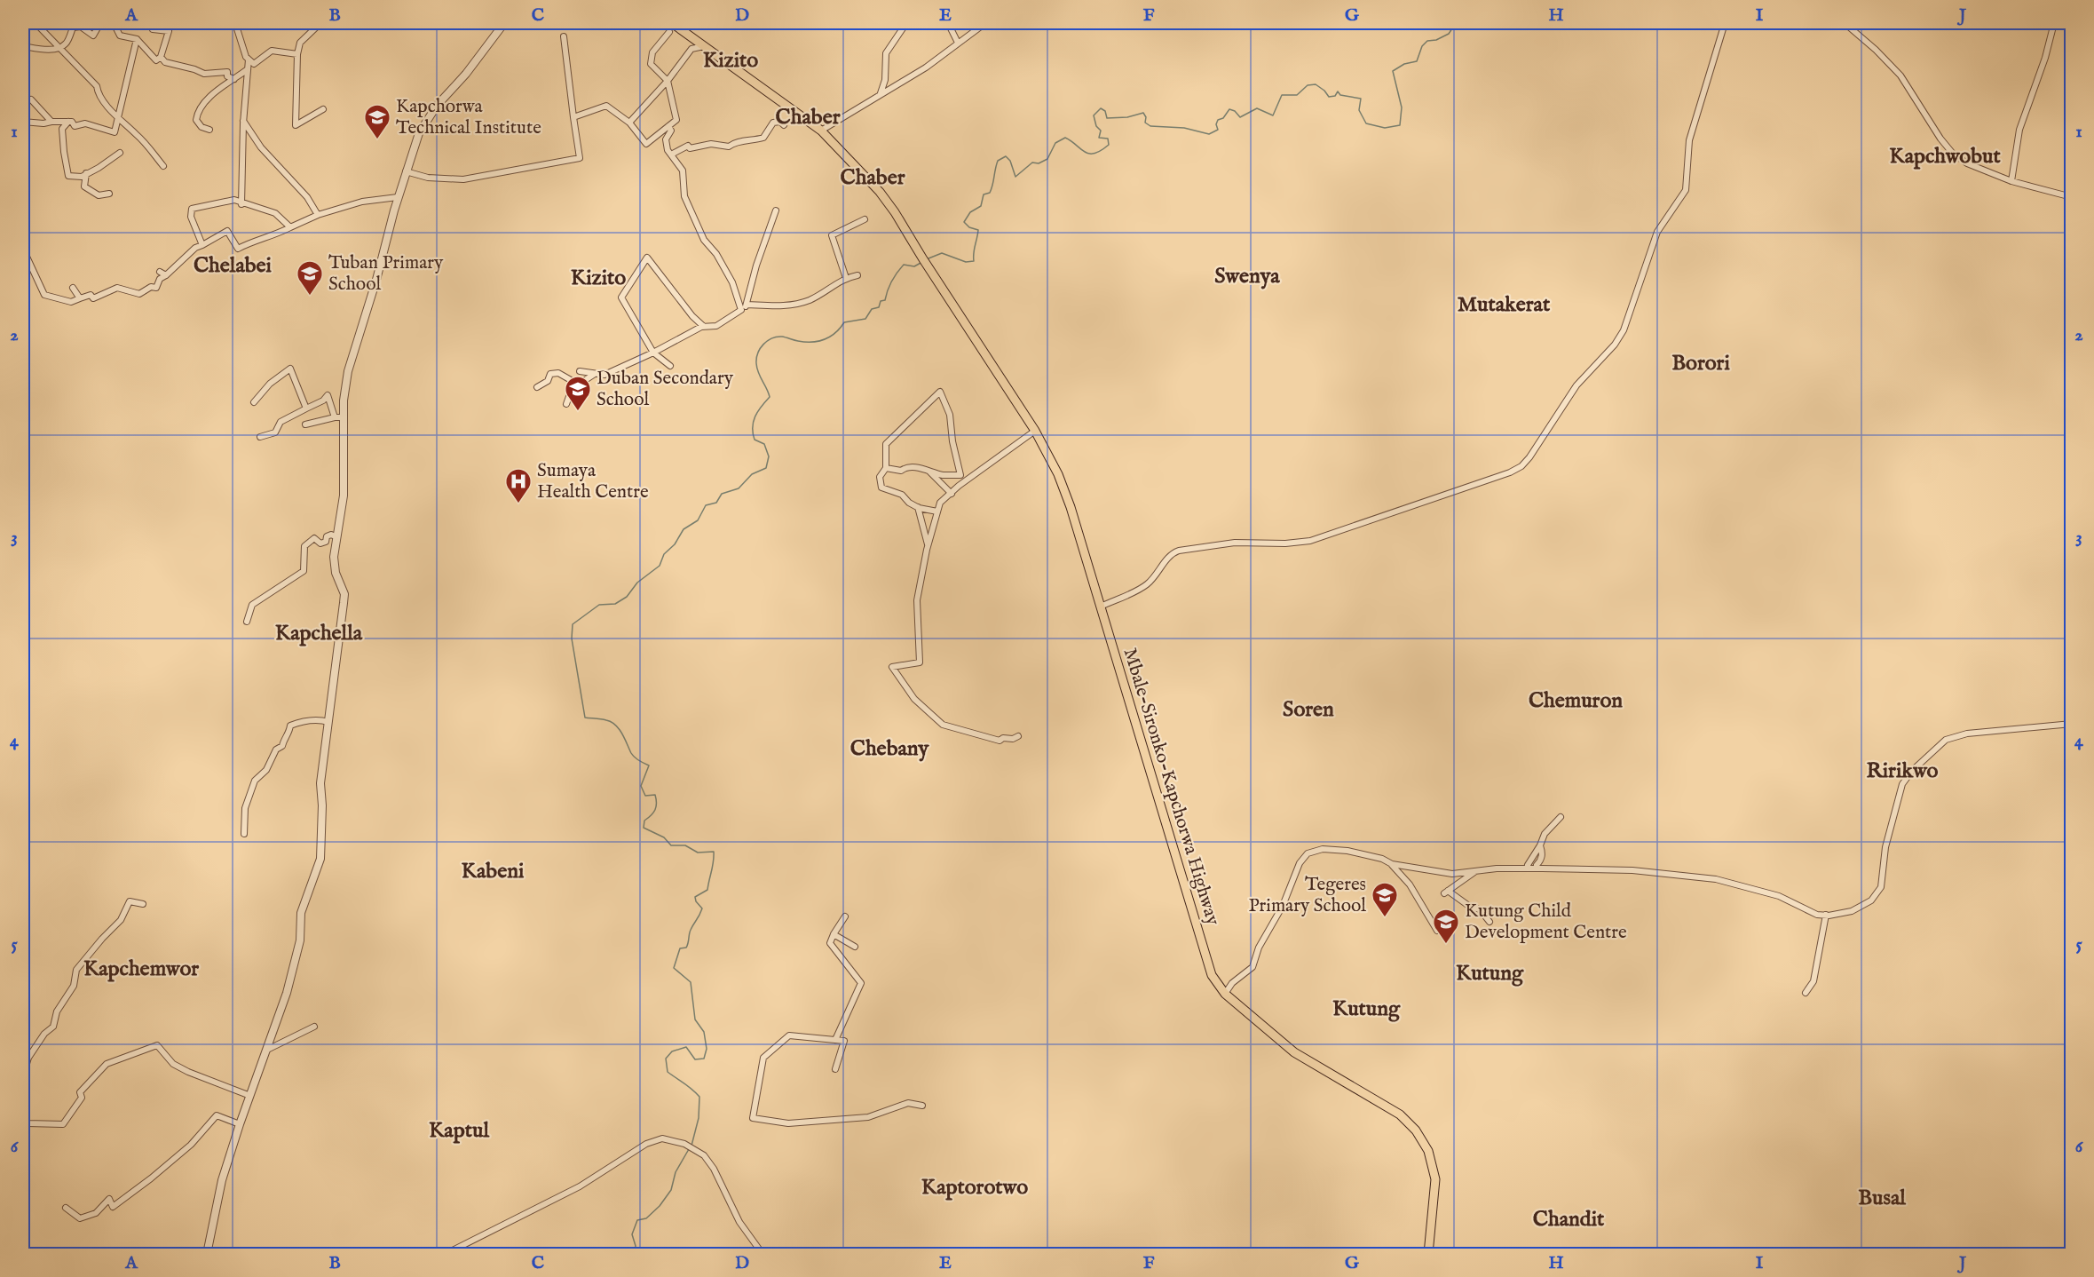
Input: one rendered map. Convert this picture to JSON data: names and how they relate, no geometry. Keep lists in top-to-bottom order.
{
  "streets": {
    "main road": ["Mbale-Sironko-Kapchorwa Highway"]
  },
  "districts": [
    "Kizito",
    "Chaber",
    "Kapchwobut",
    "Chaber",
    "Chelabei",
    "Swenya",
    "Kizito",
    "Mutakerat",
    "Borori",
    "Kapchella",
    "Chemuron",
    "Soren",
    "Chebany",
    "Ririkwo",
    "Kabeni",
    "Kapchemwor",
    "Kutung",
    "Kutung",
    "Kaptul",
    "Kaptorotwo",
    "Busal",
    "Chandit"
  ],
  "places": {
    "school or university": [
      "Kapchorwa Technical Institute",
      "Tuban Primary School",
      "Duban Secondary School",
      "Tegeres Primary School",
      "Kutung Child Development Centre"
    ],
    "hospital": ["Sumaya Health Centre"]
  },
  "grid": {
    "columns": [
      "A",
      "B",
      "C",
      "D",
      "E",
      "F",
      "G",
      "H",
      "I",
      "J"
    ],
    "rows": [
      "1",
      "2",
      "3",
      "4",
      "5",
      "6"
    ]
  }
}
